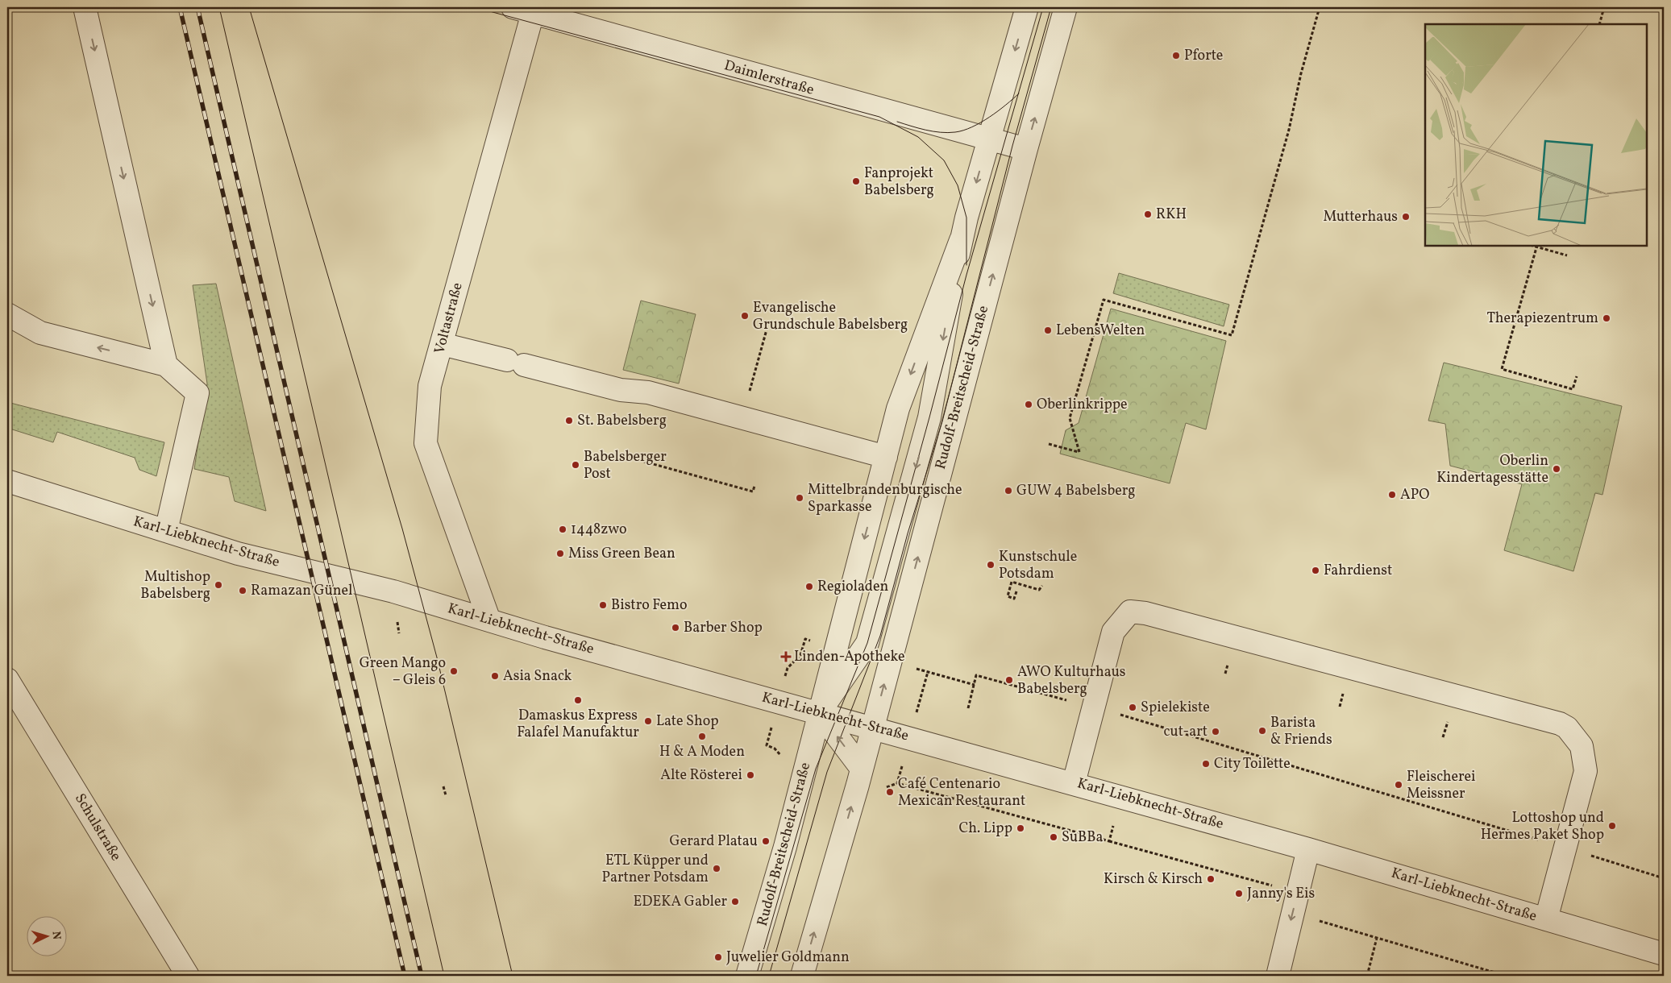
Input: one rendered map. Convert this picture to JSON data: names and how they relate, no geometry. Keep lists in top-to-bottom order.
{
  "streets": {
    "street": [
      "Daimlerstraße",
      "Voltastraße",
      "Rudolf-Breitscheid-Straße",
      "Karl-Liebknecht-Straße",
      "Schulstraße"
    ]
  },
  "crossings": [
    ["Daimlerstraße", "Voltastraße"],
    ["Daimlerstraße", "Rudolf-Breitscheid-Straße"],
    ["Voltastraße", "Karl-Liebknecht-Straße"],
    ["Rudolf-Breitscheid-Straße", "Karl-Liebknecht-Straße"]
  ],
  "places": {
    "other": [
      "Pforte",
      "Fanprojekt Babelsberg",
      "RKH",
      "Mutterhaus",
      "Evangelische Grundschule Babelsberg",
      "Therapiezentrum",
      "LebensWelten",
      "Oberlinkrippe",
      "St. Babelsberg",
      "Babelsberger Post",
      "Oberlin Kindertagesstätte",
      "GUW 4 Babelsberg",
      "APO",
      "Mittelbrandenburgische Sparkasse",
      "1448zwo",
      "Miss Green Bean",
      "Kunstschule Potsdam",
      "Fahrdienst",
      "Multishop Babelsberg",
      "Regioladen",
      "Ramazan Günel",
      "Bistro Femo",
      "Barber Shop",
      "Green Mango – Gleis 6",
      "Asia Snack",
      "AWO Kulturhaus Babelsberg",
      "Damaskus Express Falafel Manufaktur",
      "Spielekiste",
      "Late Shop",
      "Barista & Friends",
      "cut-art",
      "H & A Moden",
      "City Toilette",
      "Alte Rösterei",
      "Fleischerei Meissner",
      "Café Centenario Mexican Restaurant",
      "Lottoshop und Hermes Paket Shop",
      "Ch. Lipp",
      "SuBBa",
      "Gerard Platau",
      "ETL Küpper und Partner Potsdam",
      "Kirsch & Kirsch",
      "Janny's Eis",
      "EDEKA Gabler",
      "Juwelier Goldmann"
    ],
    "health": ["Linden-Apotheke"]
  },
  "north": "right"
}
